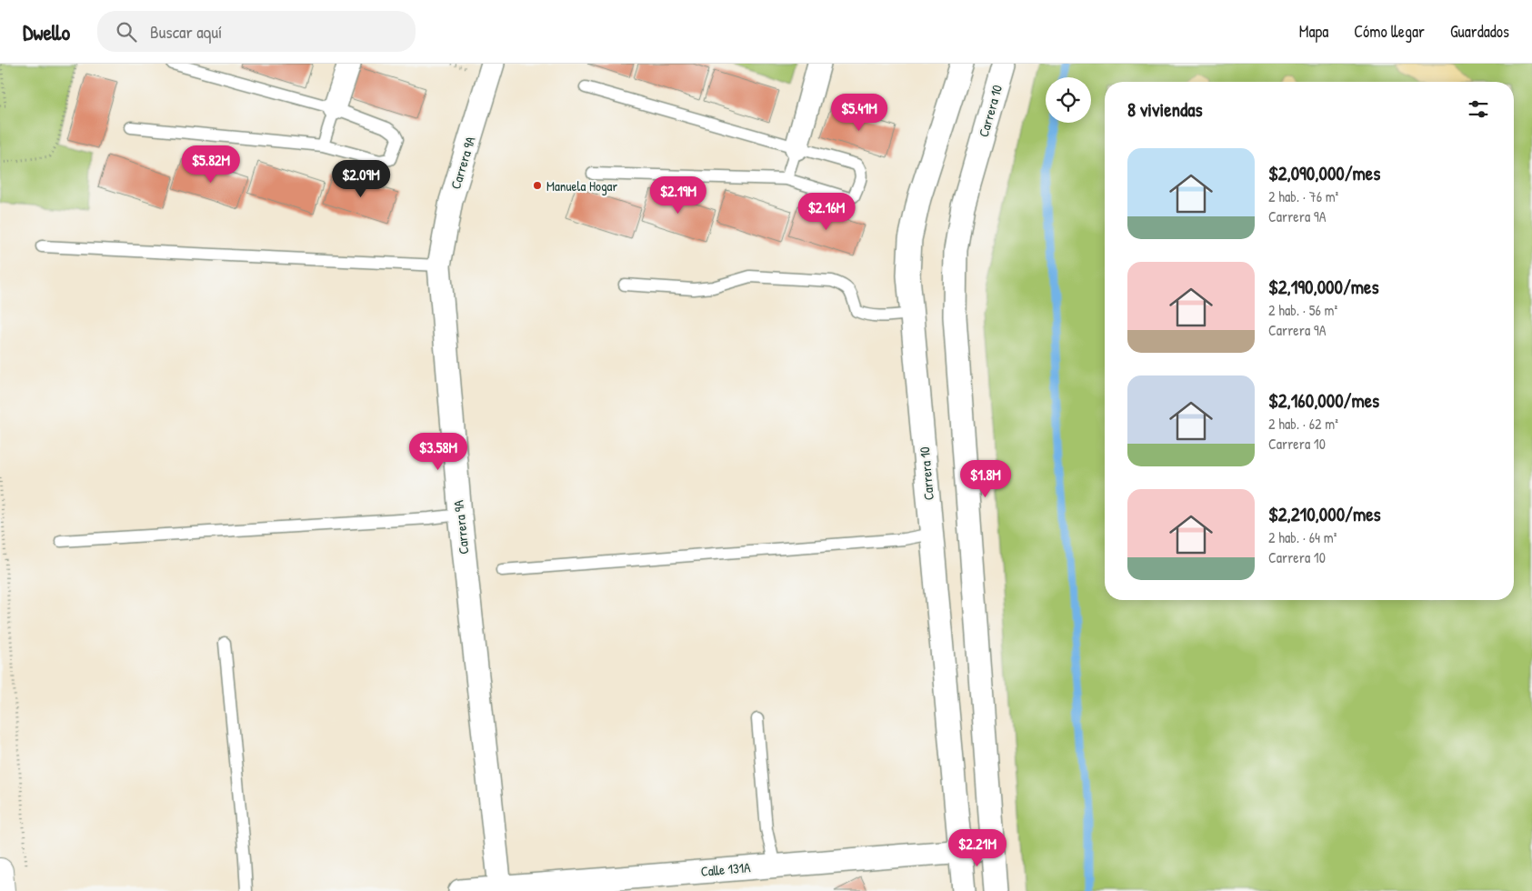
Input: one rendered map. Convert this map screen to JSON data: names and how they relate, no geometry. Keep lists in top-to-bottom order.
{
  "streets": {
    "street": ["Carrera 10", "Carrera 9A", "Calle 131A"]
  },
  "crossings": [
    ["Carrera 10", "Calle 131A"],
    ["Carrera 9A", "Calle 131A"]
  ],
  "places": ["Manuela Hogar"],
  "page": {
    "header": "Dwello",
    "search": "Buscar aquí",
    "nav": ["Mapa", "Cómo llegar", "Guardados"],
    "heading": "8 viviendas",
    "price": [
      "$5.41M",
      "$5.82M",
      "$2.09M",
      "$2.19M",
      "$2.16M",
      "$3.58M",
      "$1.8M",
      "$2.21M"
    ],
    "list": [
      {
        "name": "$2,090,000/mes",
        "note": "2 hab. · 76 m² · Carrera 9A"
      },
      {
        "name": "$2,190,000/mes",
        "note": "2 hab. · 56 m² · Carrera 9A"
      },
      {
        "name": "$2,160,000/mes",
        "note": "2 hab. · 62 m² · Carrera 10"
      },
      {
        "name": "$2,210,000/mes",
        "note": "2 hab. · 64 m² · Carrera 10"
      }
    ]
  }
}
